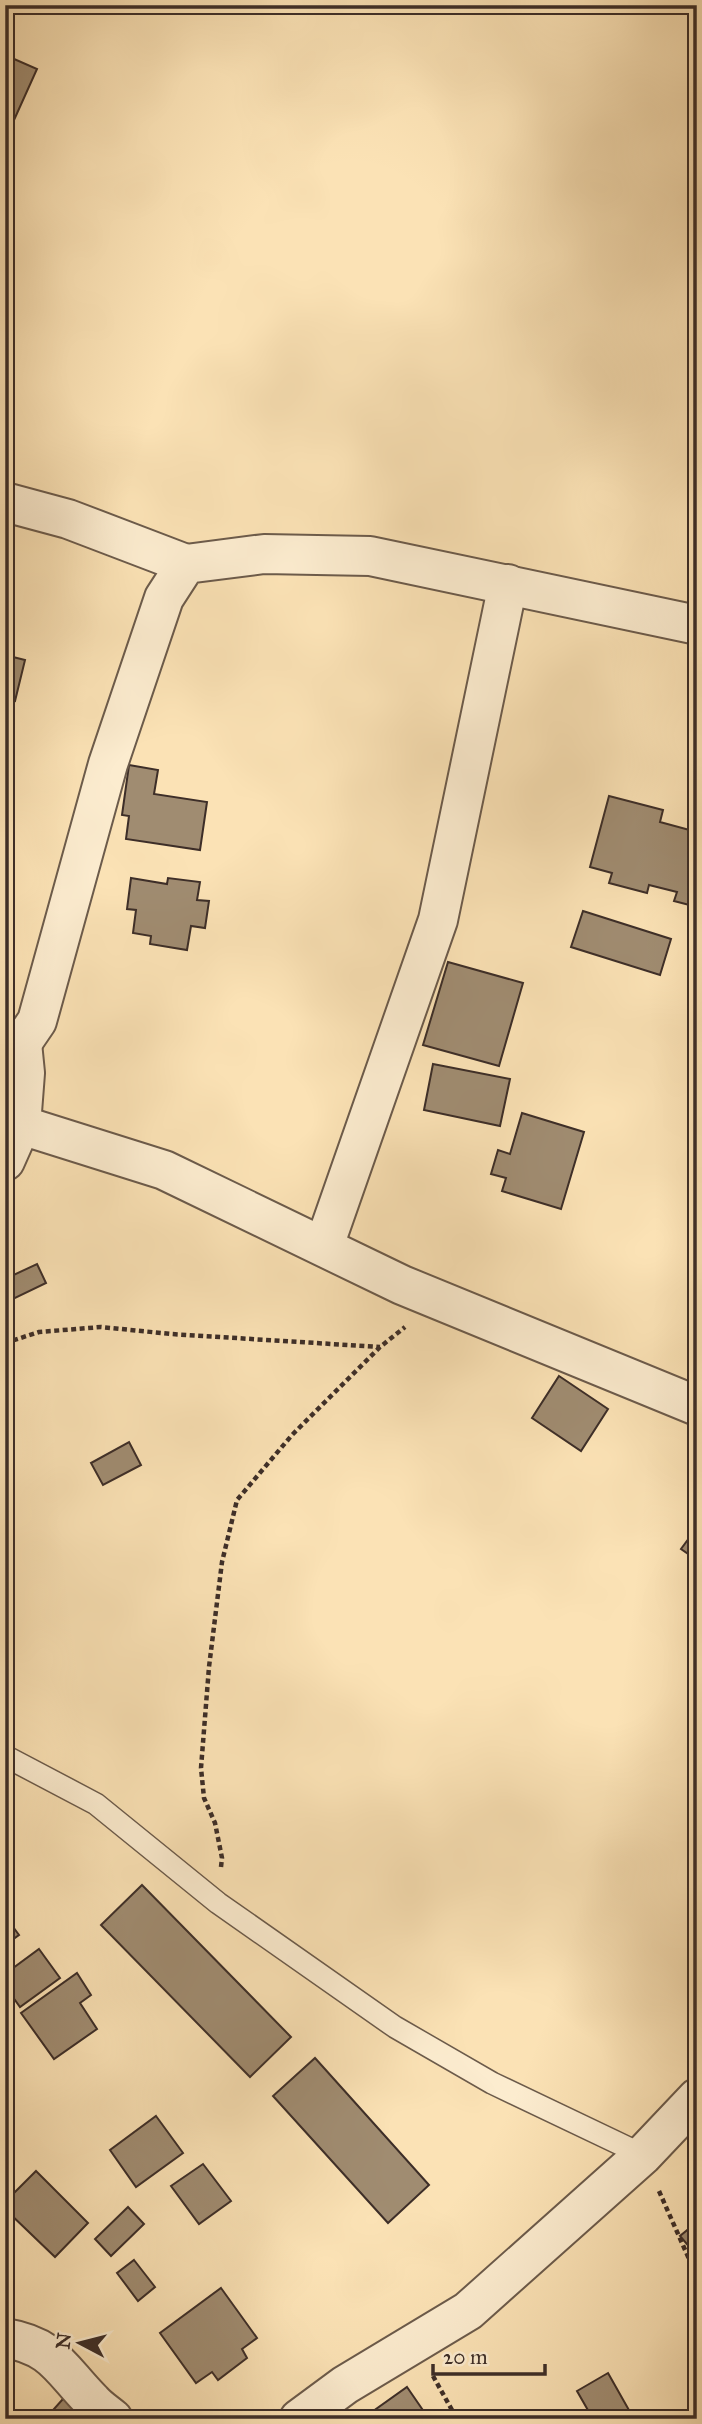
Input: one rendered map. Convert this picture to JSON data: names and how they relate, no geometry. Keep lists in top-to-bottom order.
{
  "scale_bar": "20 m",
  "north": "left"
}
